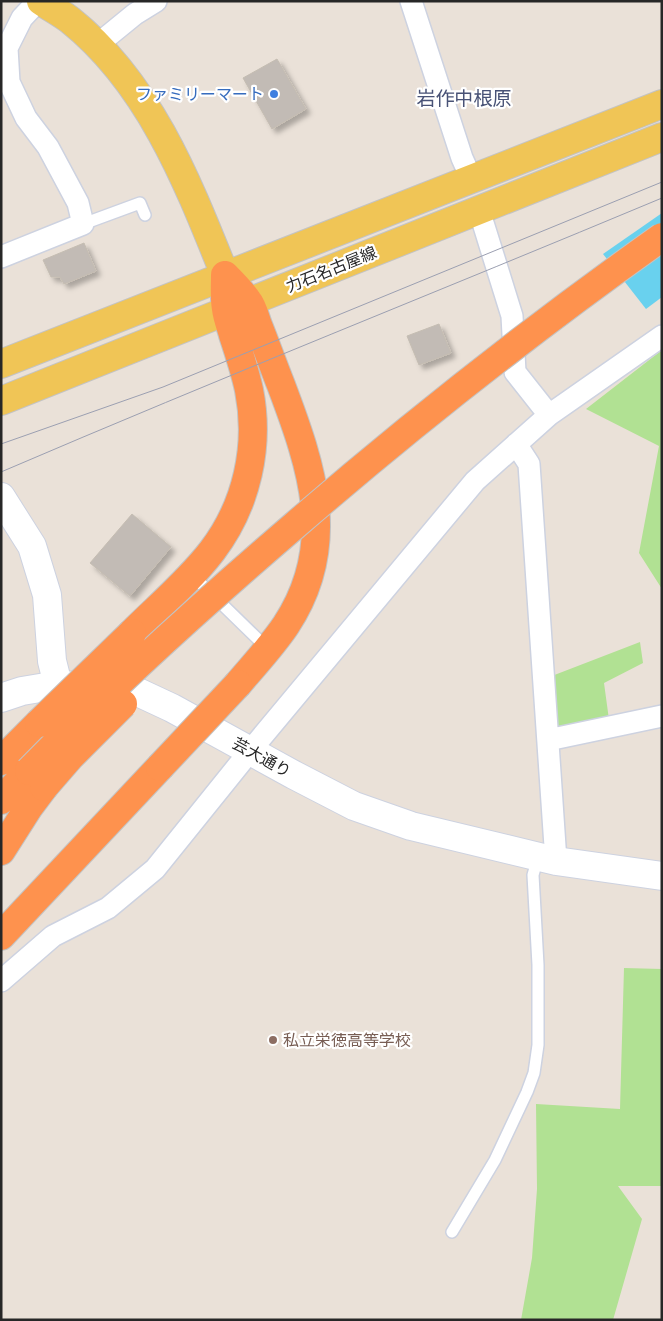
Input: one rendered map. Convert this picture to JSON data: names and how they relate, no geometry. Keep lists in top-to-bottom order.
{
  "streets": {
    "main road": ["力石名古屋線"],
    "street": ["芸大通り"]
  },
  "districts": ["岩作中根原"],
  "places": ["ファミリーマート", "私立栄徳高等学校"]
}
